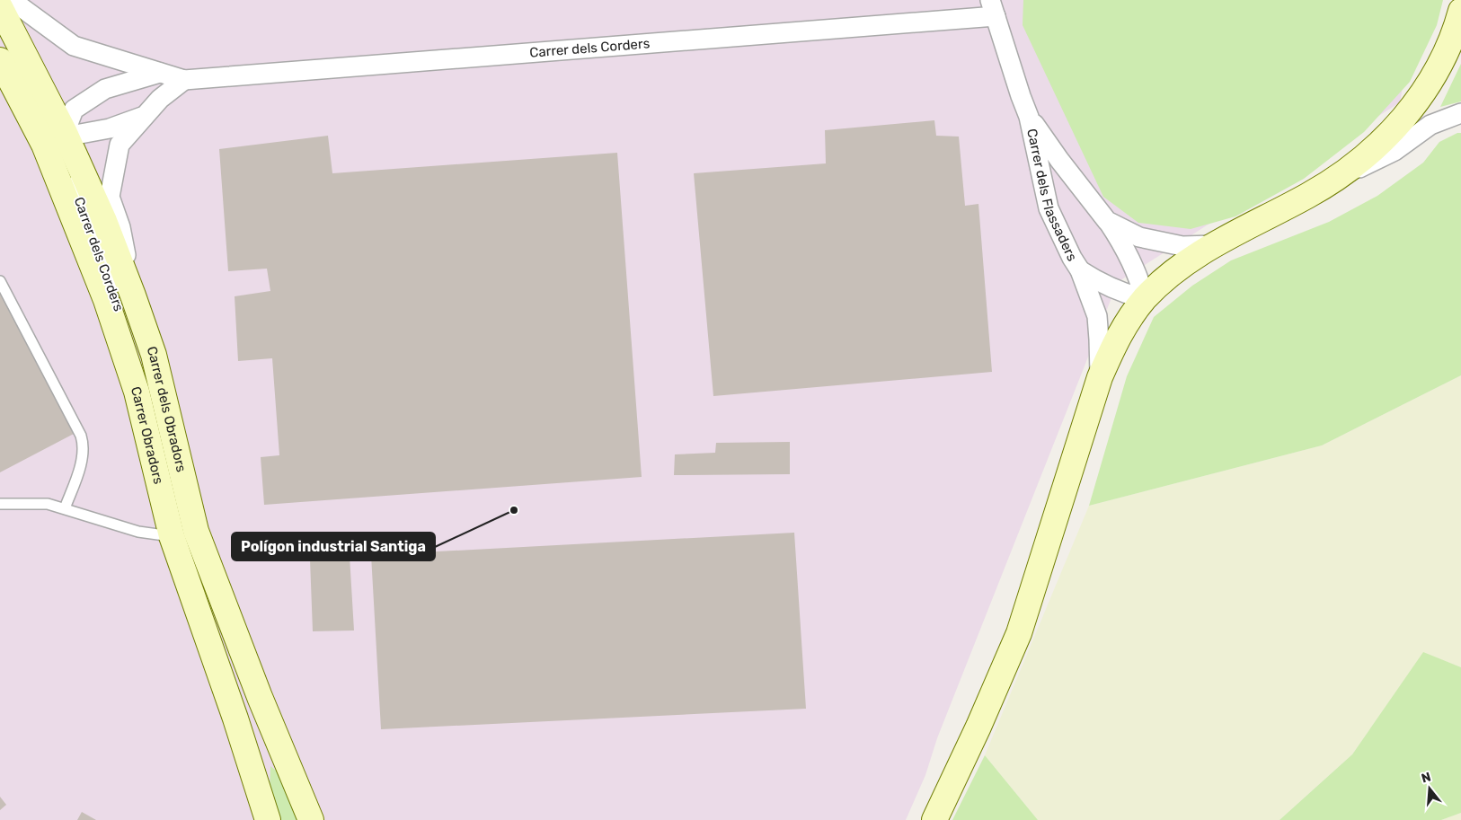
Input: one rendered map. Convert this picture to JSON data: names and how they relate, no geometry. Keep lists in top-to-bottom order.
{
  "streets": {
    "street": [
      "Carrer dels Corders",
      "Carrer dels Flassaders",
      "Carrer dels Obradors",
      "Carrer Obradors"
    ]
  },
  "crossings": [
    ["Carrer dels Corders", "Carrer dels Flassaders"],
    ["Carrer dels Corders", "Carrer dels Obradors"],
    ["Carrer dels Corders", "Carrer Obradors"]
  ],
  "places": ["Polígon industrial Santiga"],
  "north": "top"
}
